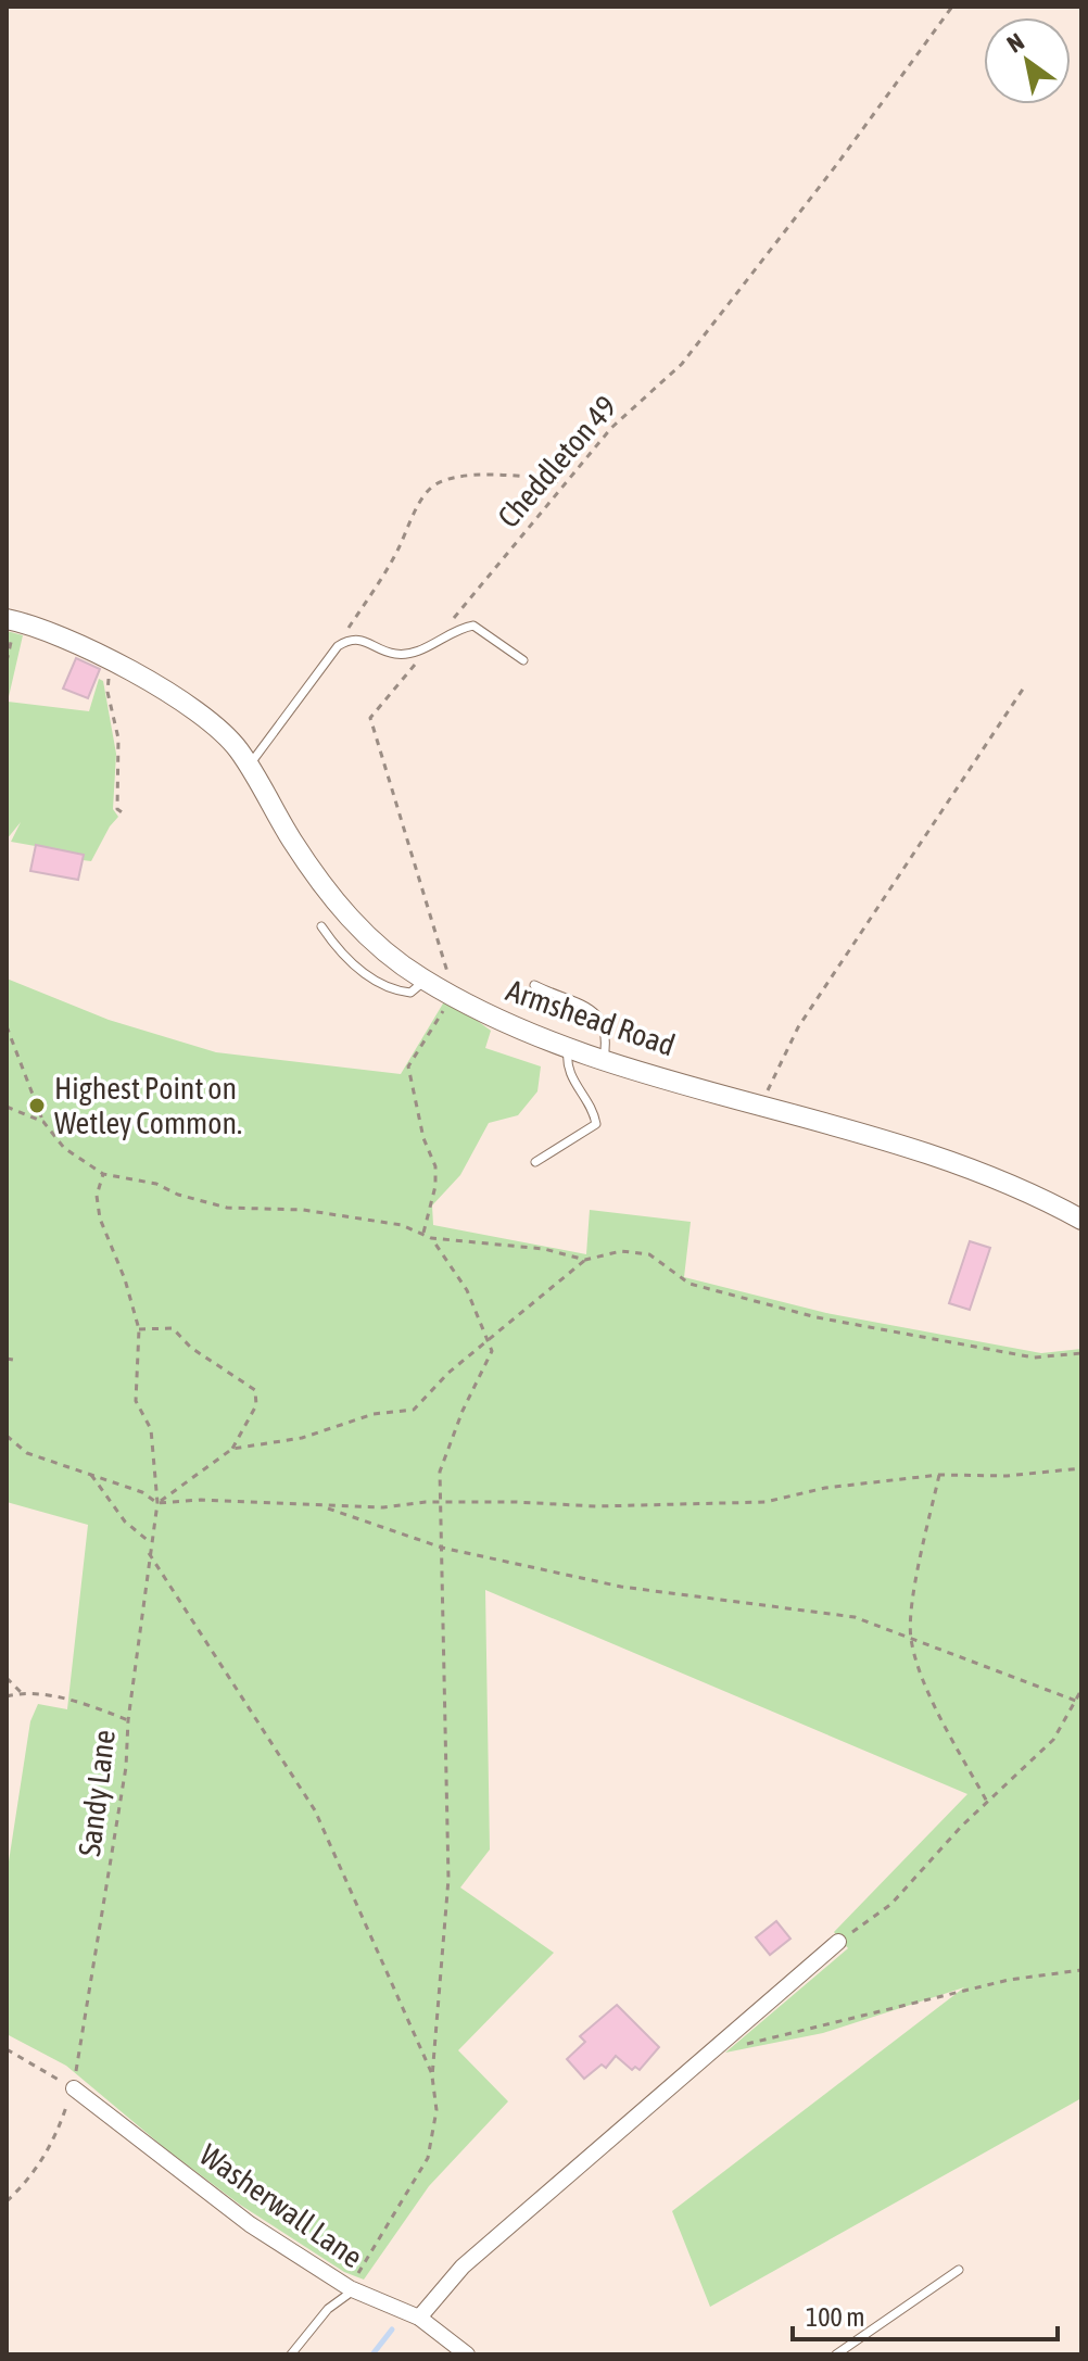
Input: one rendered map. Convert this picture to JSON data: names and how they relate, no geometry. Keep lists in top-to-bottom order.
{
  "streets": {
    "street": ["Armshead Road", "Washerwall Lane"],
    "path": ["Cheddleton 49", "Sandy Lane"]
  },
  "crossings": [
    ["Cheddleton 49", "Armshead Road"],
    ["Sandy Lane", "Washerwall Lane"]
  ],
  "places": ["Highest Point on Wetley Common."],
  "scale_bar": "100 m",
  "north": "top left"
}
